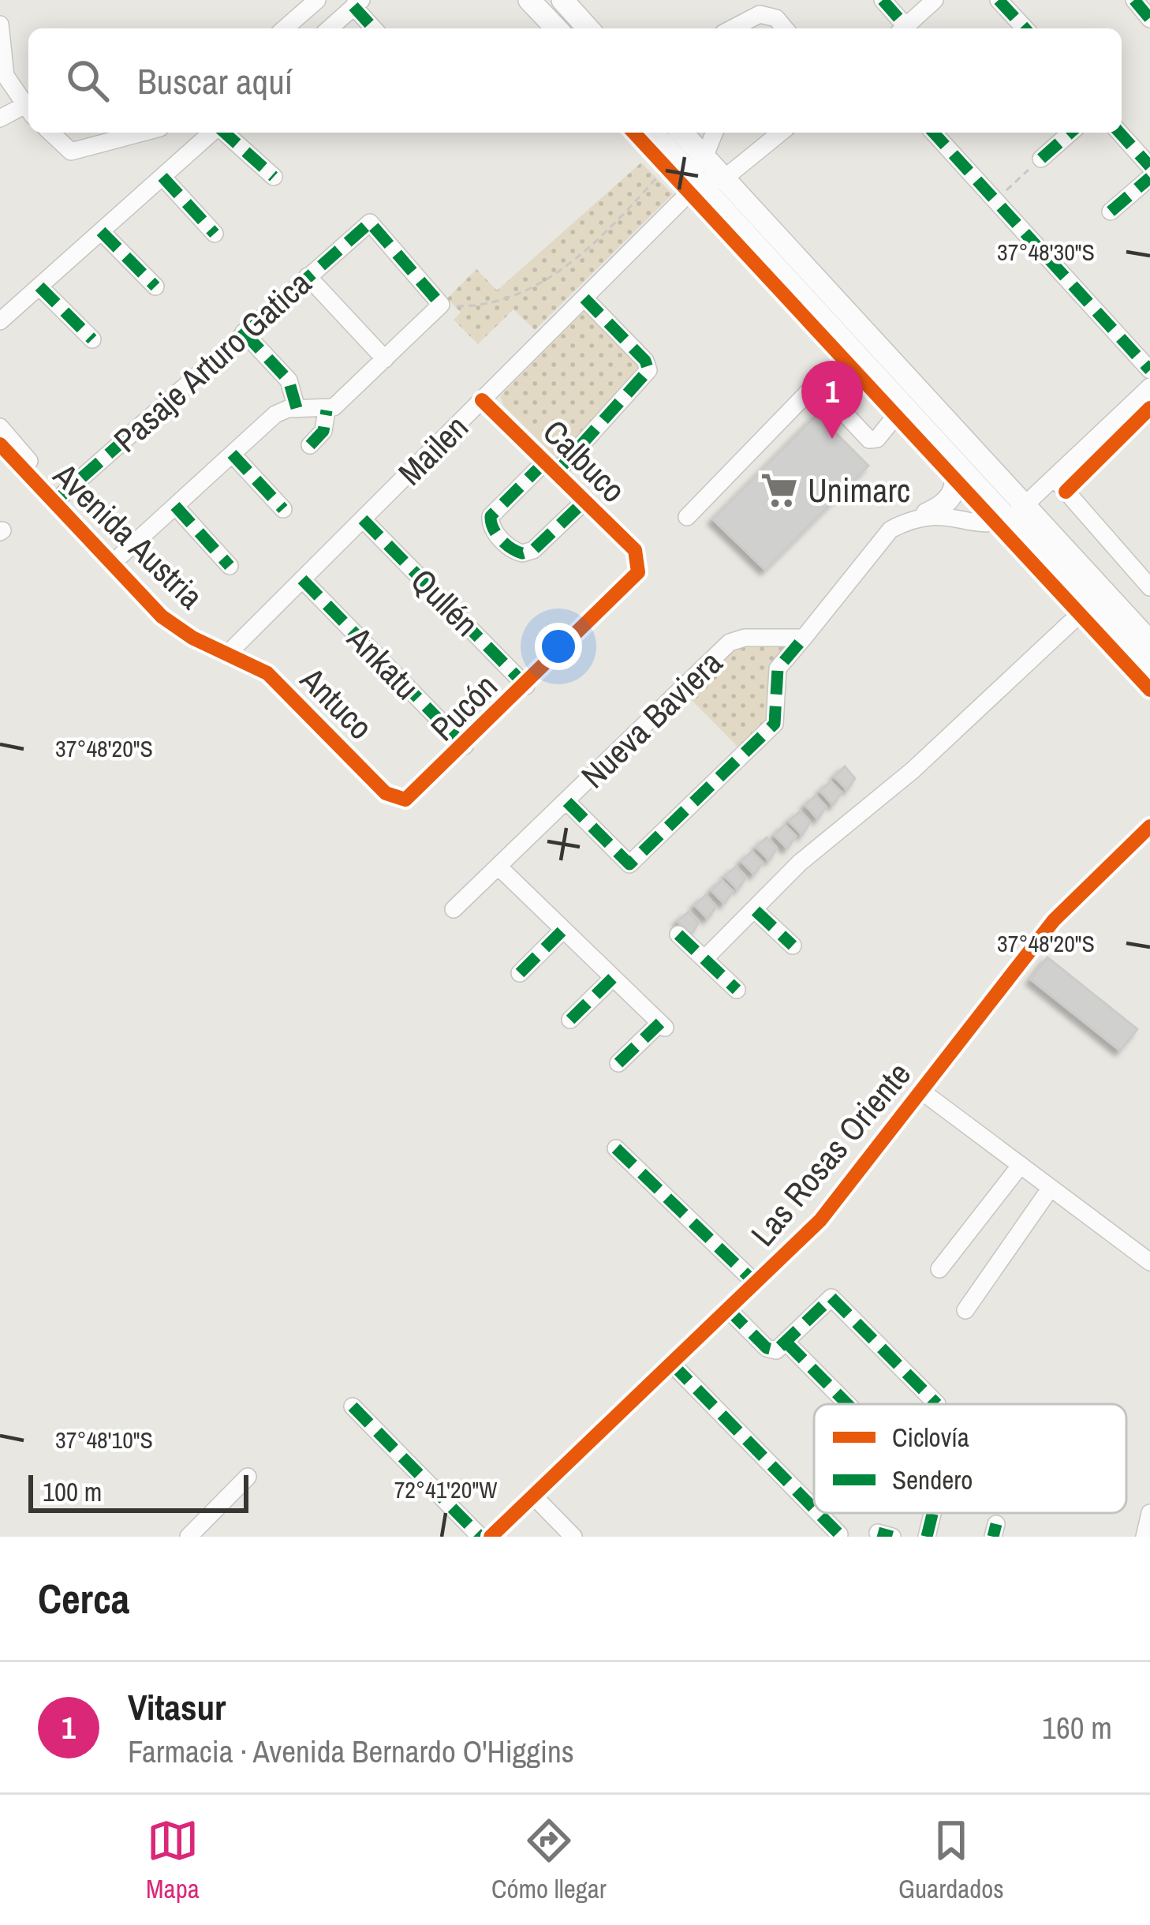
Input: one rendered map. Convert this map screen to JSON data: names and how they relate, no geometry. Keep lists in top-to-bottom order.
{
  "streets": {
    "street": [
      "Pasaje Arturo Gatica",
      "Mailen",
      "Calbuco",
      "Avenida Austria",
      "Qullén",
      "Ankatu",
      "Antuco",
      "Pucón",
      "Nueva Baviera",
      "Las Rosas Oriente"
    ]
  },
  "crossings": [
    ["Pasaje Arturo Gatica", "Avenida Austria"],
    ["Mailen", "Calbuco"],
    ["Mailen", "Avenida Austria"],
    ["Mailen", "Qullén"],
    ["Mailen", "Ankatu"],
    ["Mailen", "Antuco"],
    ["Calbuco", "Pucón"],
    ["Avenida Austria", "Antuco"],
    ["Qullén", "Pucón"],
    ["Ankatu", "Pucón"],
    ["Antuco", "Pucón"]
  ],
  "places": {
    "supermarket": ["Unimarc"]
  },
  "legend": ["Ciclovía", "Sendero"],
  "scale_bar": "100 m",
  "page": {
    "search": "Buscar aquí",
    "pins": "1",
    "scale": "100 m",
    "heading": "Cerca",
    "list": [
      {
        "mark": "1",
        "name": "Vitasur",
        "note": "Farmacia · Avenida Bernardo O'Higgins",
        "value": "160 m"
      }
    ],
    "nav": ["Mapa", "Cómo llegar", "Guardados"]
  },
  "coordinates": [
    "37°48'30\"S",
    "37°48'20\"S",
    "37°48'10\"S",
    "72°41'20\"W"
  ]
}
